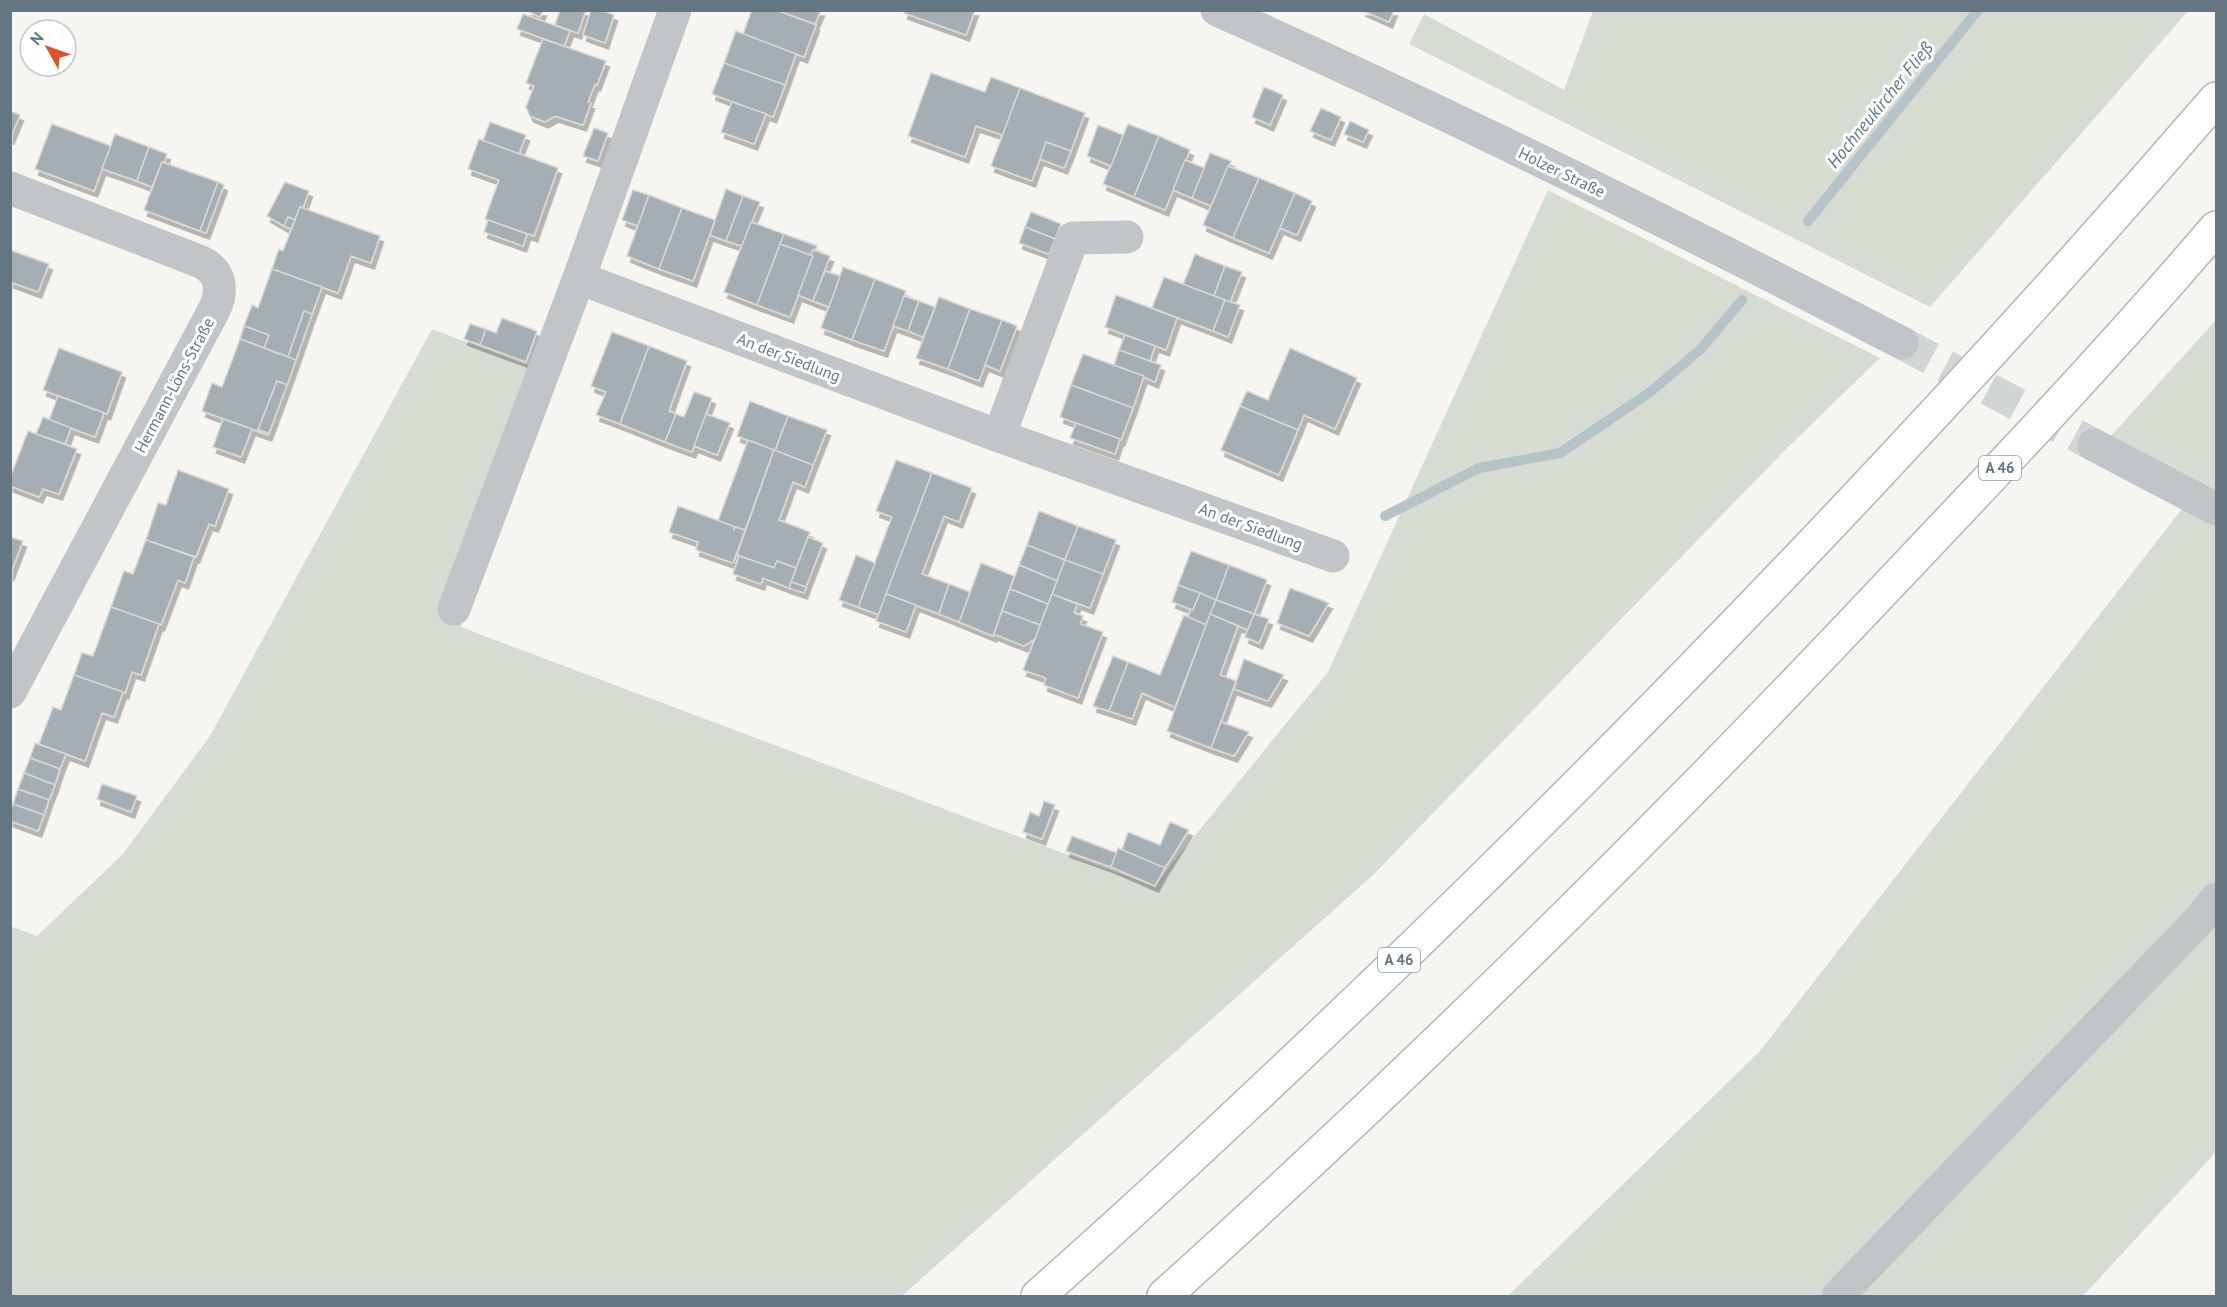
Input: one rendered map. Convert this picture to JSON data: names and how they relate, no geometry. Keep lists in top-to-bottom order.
{
  "streets": {
    "highway": ["A 46"],
    "street": ["Holzer Straße", "An der Siedlung", "Hermann-Löns-Straße"]
  },
  "water": ["Hochneukircher Fließ"],
  "north": "top left"
}
